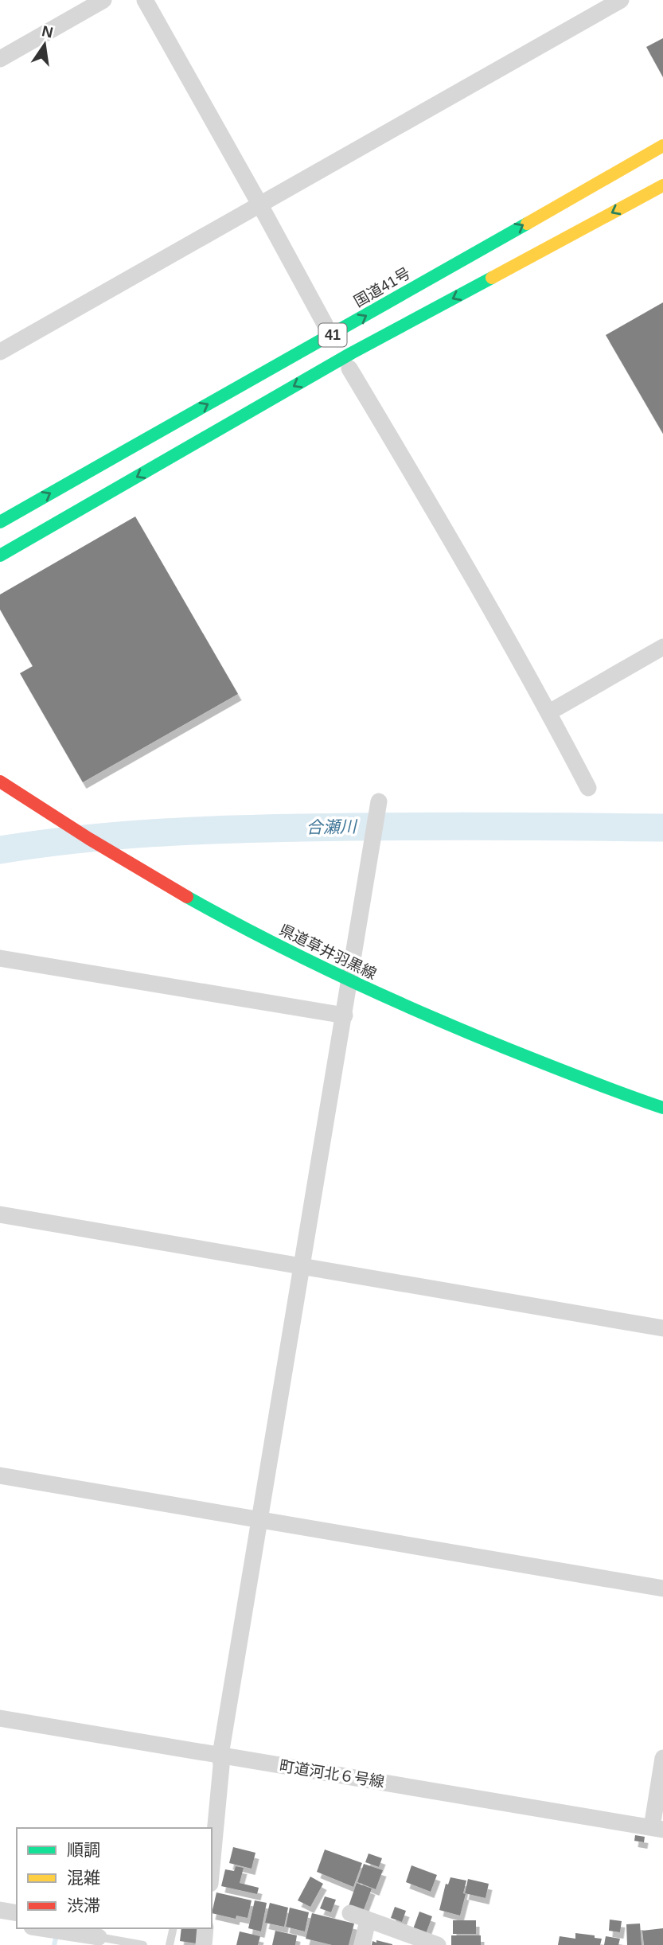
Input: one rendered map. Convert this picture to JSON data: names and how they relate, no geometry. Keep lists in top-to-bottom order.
{
  "streets": {
    "main road": ["国道41号", "41", "県道草井羽黒線"],
    "street": ["町道河北６号線"]
  },
  "water": ["合瀬川"],
  "legend": ["順調", "混雑", "渋滞"],
  "north": "top"
}
